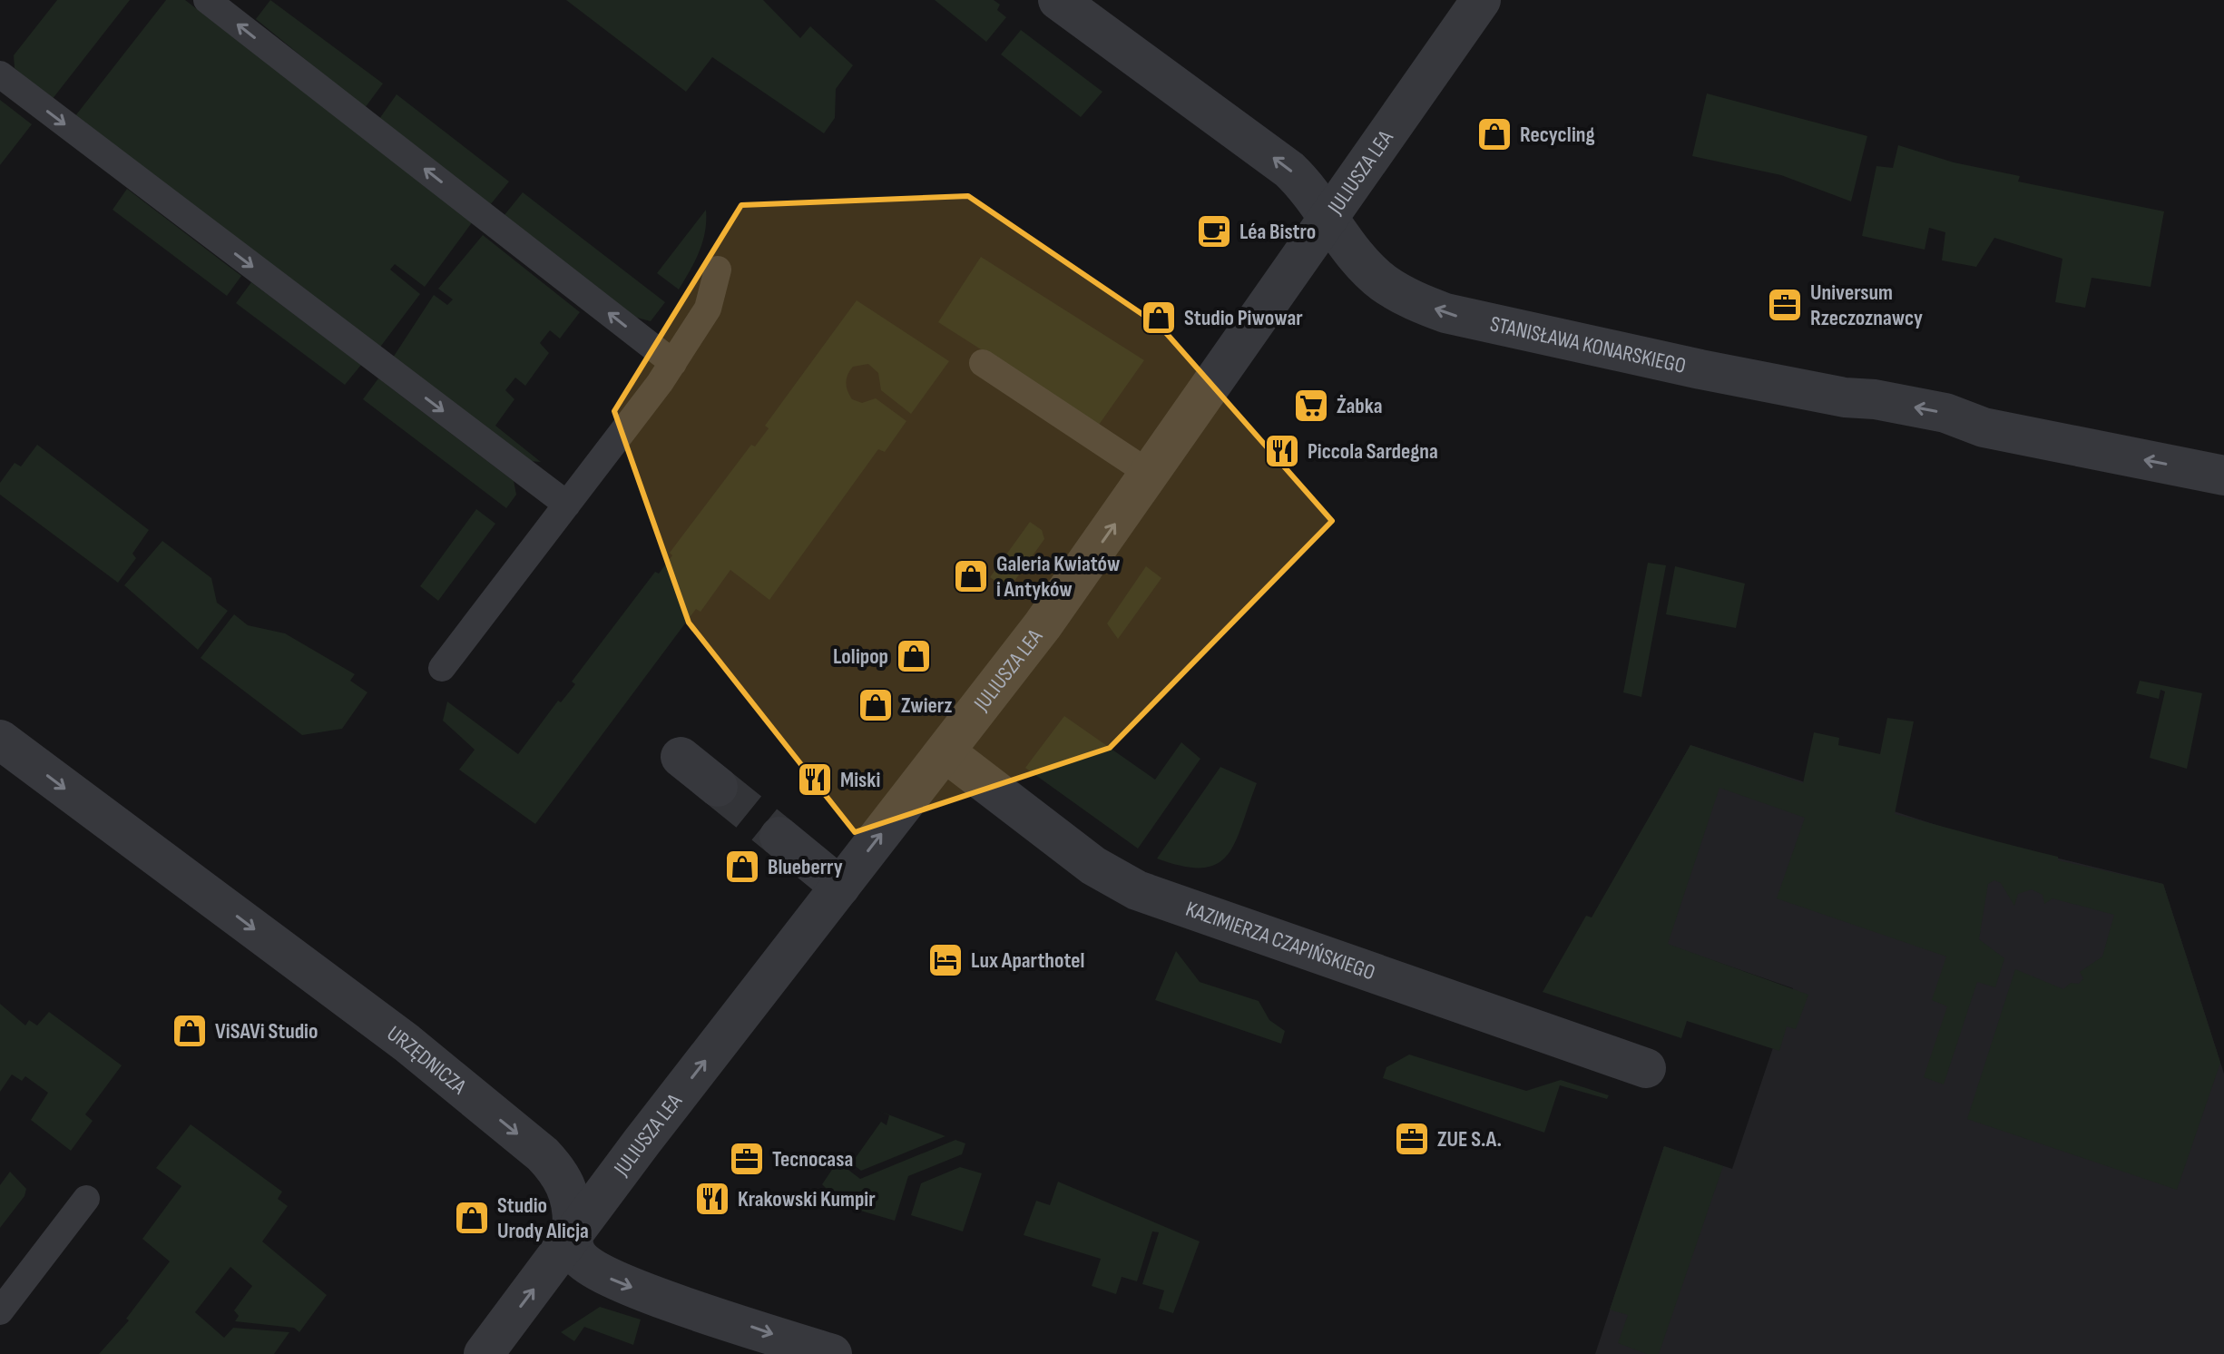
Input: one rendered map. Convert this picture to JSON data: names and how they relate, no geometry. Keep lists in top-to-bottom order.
{
  "streets": {
    "street": [
      "JULIUSZA LEA",
      "STANISŁAWA KONARSKIEGO",
      "KAZIMIERZA CZAPIŃSKIEGO",
      "URZĘDNICZA"
    ]
  },
  "crossings": [
    ["JULIUSZA LEA", "STANISŁAWA KONARSKIEGO"],
    ["JULIUSZA LEA", "KAZIMIERZA CZAPIŃSKIEGO"],
    ["JULIUSZA LEA", "URZĘDNICZA"]
  ],
  "one_way": ["JULIUSZA LEA", "STANISŁAWA KONARSKIEGO", "URZĘDNICZA"],
  "places": {
    "shop": [
      "Recycling",
      "Studio Piwowar",
      "Galeria Kwiatów i Antyków",
      "Lolipop",
      "Zwierz",
      "Blueberry",
      "ViSAVi Studio",
      "Studio Urody Alicja"
    ],
    "cafe": ["Léa Bistro"],
    "office": ["Universum Rzeczoznawcy", "ZUE S.A.", "Tecnocasa"],
    "supermarket": ["Żabka"],
    "restaurant": ["Piccola Sardegna", "Miski", "Krakowski Kumpir"],
    "hotel": ["Lux Aparthotel"]
  }
}
